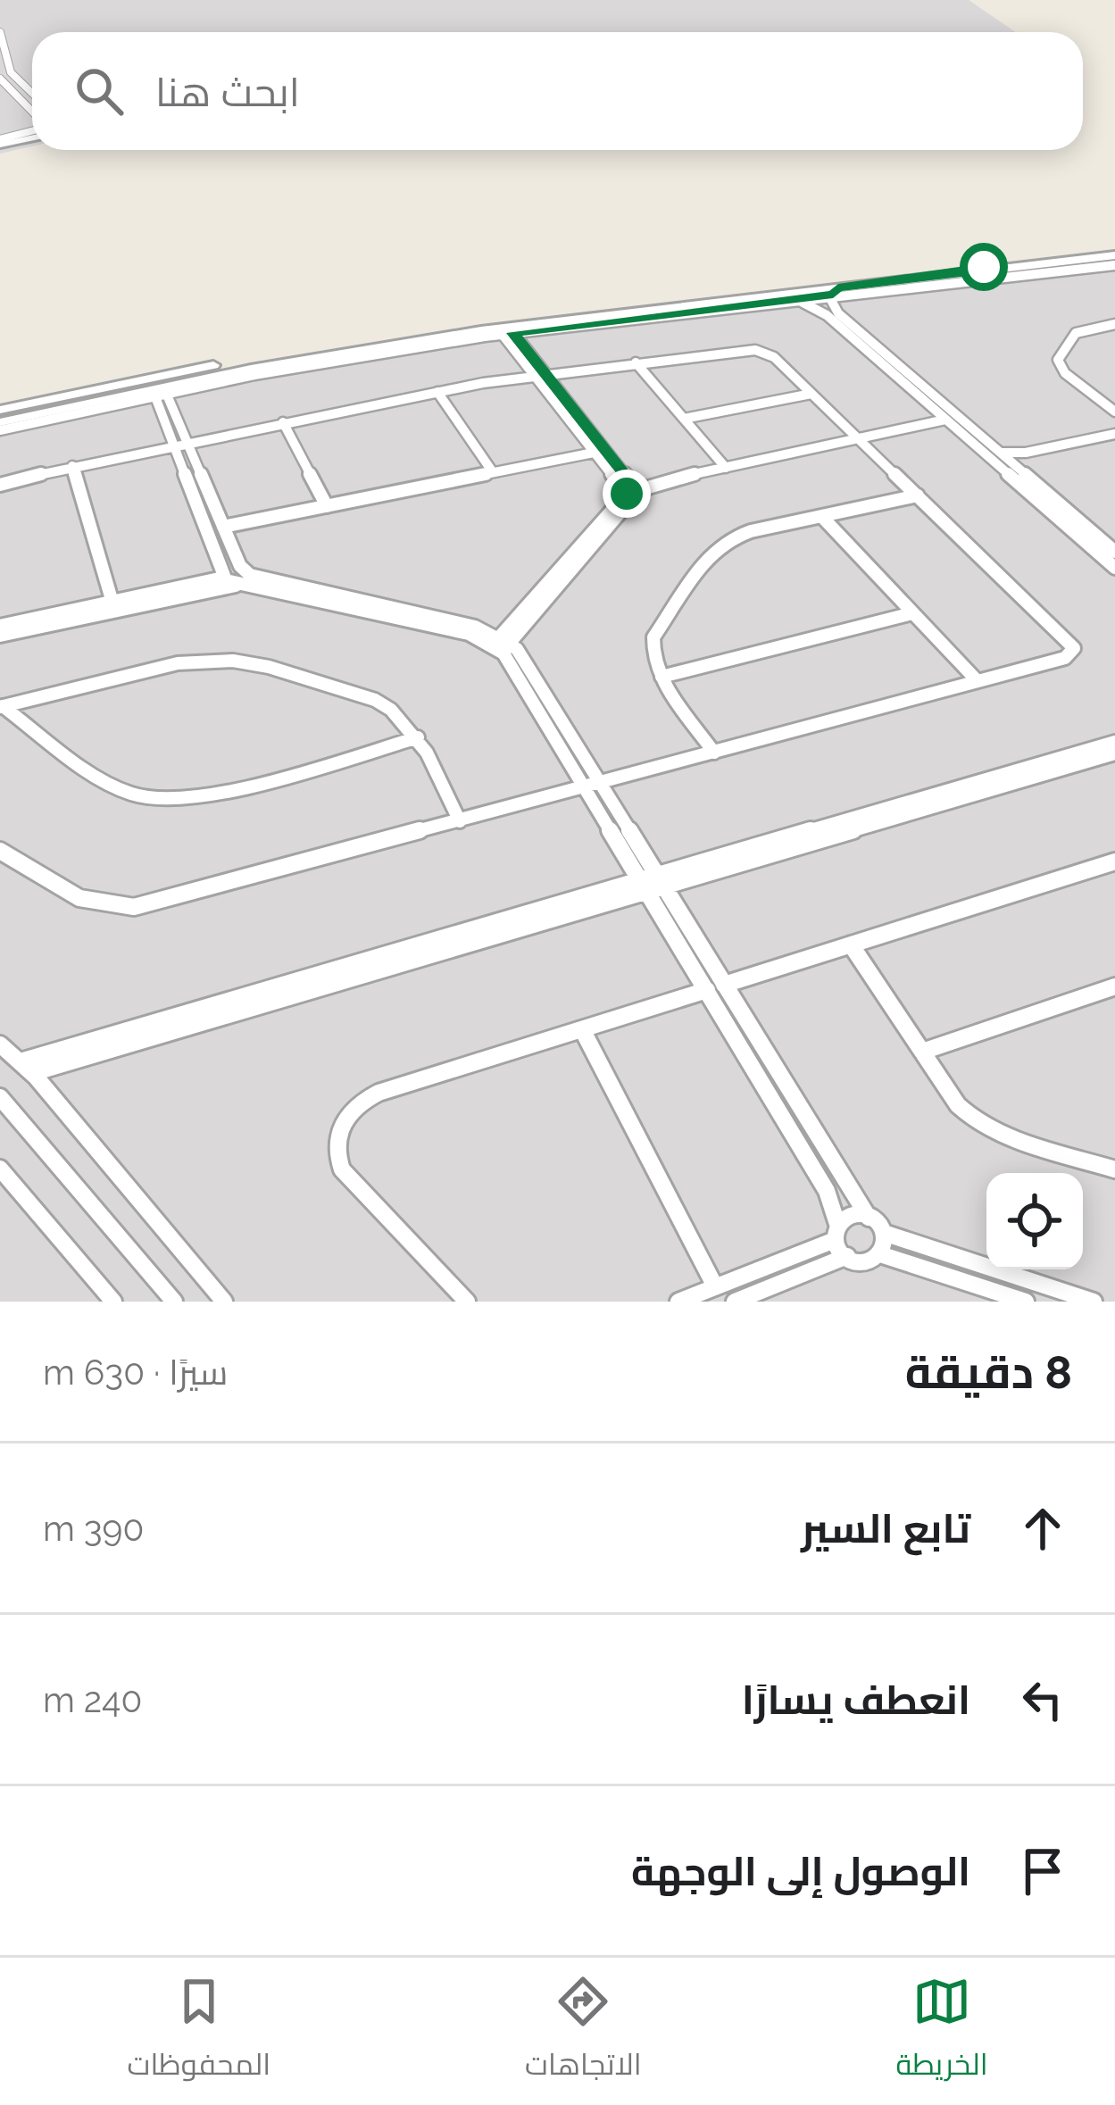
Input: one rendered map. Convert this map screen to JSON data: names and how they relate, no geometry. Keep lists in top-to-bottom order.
{
  "page": {
    "search": "ابحث هنا",
    "heading": ["8 دقيقة", "سيرًا · 630 m"],
    "list": [
      ["تابع السير", "390 m"],
      ["انعطف يسارًا", "240 m"],
      "الوصول إلى الوجهة"
    ],
    "nav": ["الخريطة", "الاتجاهات", "المحفوظات"]
  }
}
